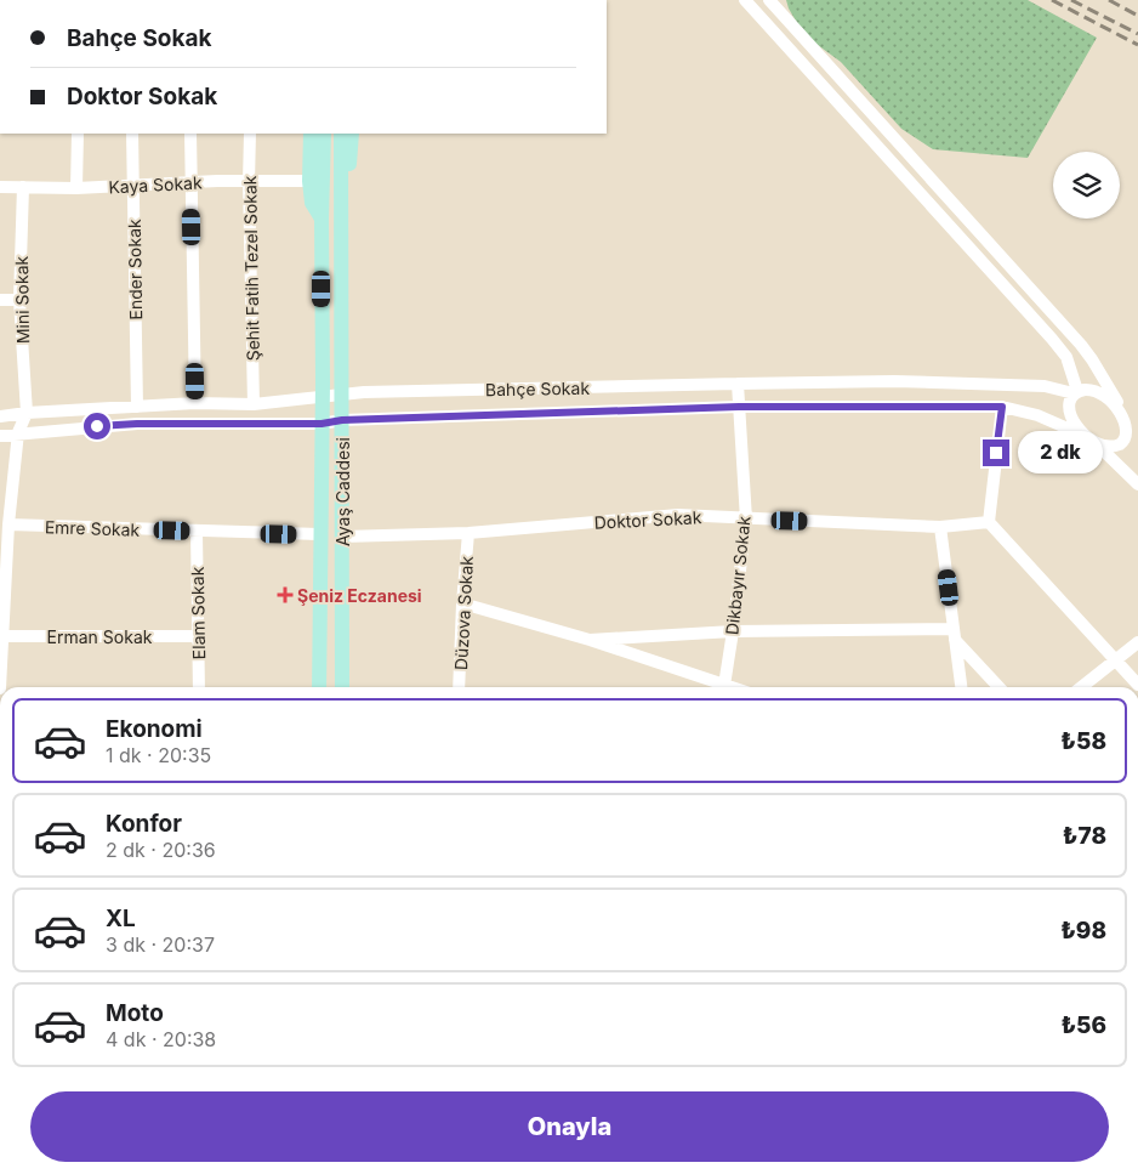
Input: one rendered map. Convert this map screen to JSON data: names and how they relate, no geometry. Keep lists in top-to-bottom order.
{
  "streets": {
    "main road": ["Ayaş Caddesi"],
    "street": [
      "Kaya Sokak",
      "Şehit Fatih Tezel Sokak",
      "Ender Sokak",
      "Mini Sokak",
      "Bahçe Sokak",
      "Doktor Sokak",
      "Emre Sokak",
      "Dikbayır Sokak",
      "Elam Sokak",
      "Düzova Sokak",
      "Erman Sokak"
    ]
  },
  "crossings": [
    ["Kaya Sokak", "Şehit Fatih Tezel Sokak"],
    ["Kaya Sokak", "Ender Sokak"],
    ["Kaya Sokak", "Mini Sokak"],
    ["Şehit Fatih Tezel Sokak", "Bahçe Sokak"],
    ["Ender Sokak", "Bahçe Sokak"],
    ["Mini Sokak", "Bahçe Sokak"],
    ["Bahçe Sokak", "Ayaş Caddesi"],
    ["Bahçe Sokak", "Dikbayır Sokak"],
    ["Ayaş Caddesi", "Doktor Sokak"],
    ["Ayaş Caddesi", "Emre Sokak"],
    ["Doktor Sokak", "Dikbayır Sokak"],
    ["Doktor Sokak", "Düzova Sokak"],
    ["Emre Sokak", "Elam Sokak"],
    ["Elam Sokak", "Erman Sokak"]
  ],
  "places": {
    "health": ["Şeniz Eczanesi"]
  },
  "page": {
    "banner": ["Bahçe Sokak", "Doktor Sokak"],
    "bubble": "2 dk",
    "list": [
      {
        "name": "Ekonomi",
        "note": "1 dk · 20:35",
        "value": "₺58"
      },
      {
        "name": "Konfor",
        "note": "2 dk · 20:36",
        "value": "₺78"
      },
      {
        "name": "XL",
        "note": "3 dk · 20:37",
        "value": "₺98"
      },
      {
        "name": "Moto",
        "note": "4 dk · 20:38",
        "value": "₺56"
      }
    ],
    "buttons": "Onayla"
  }
}
